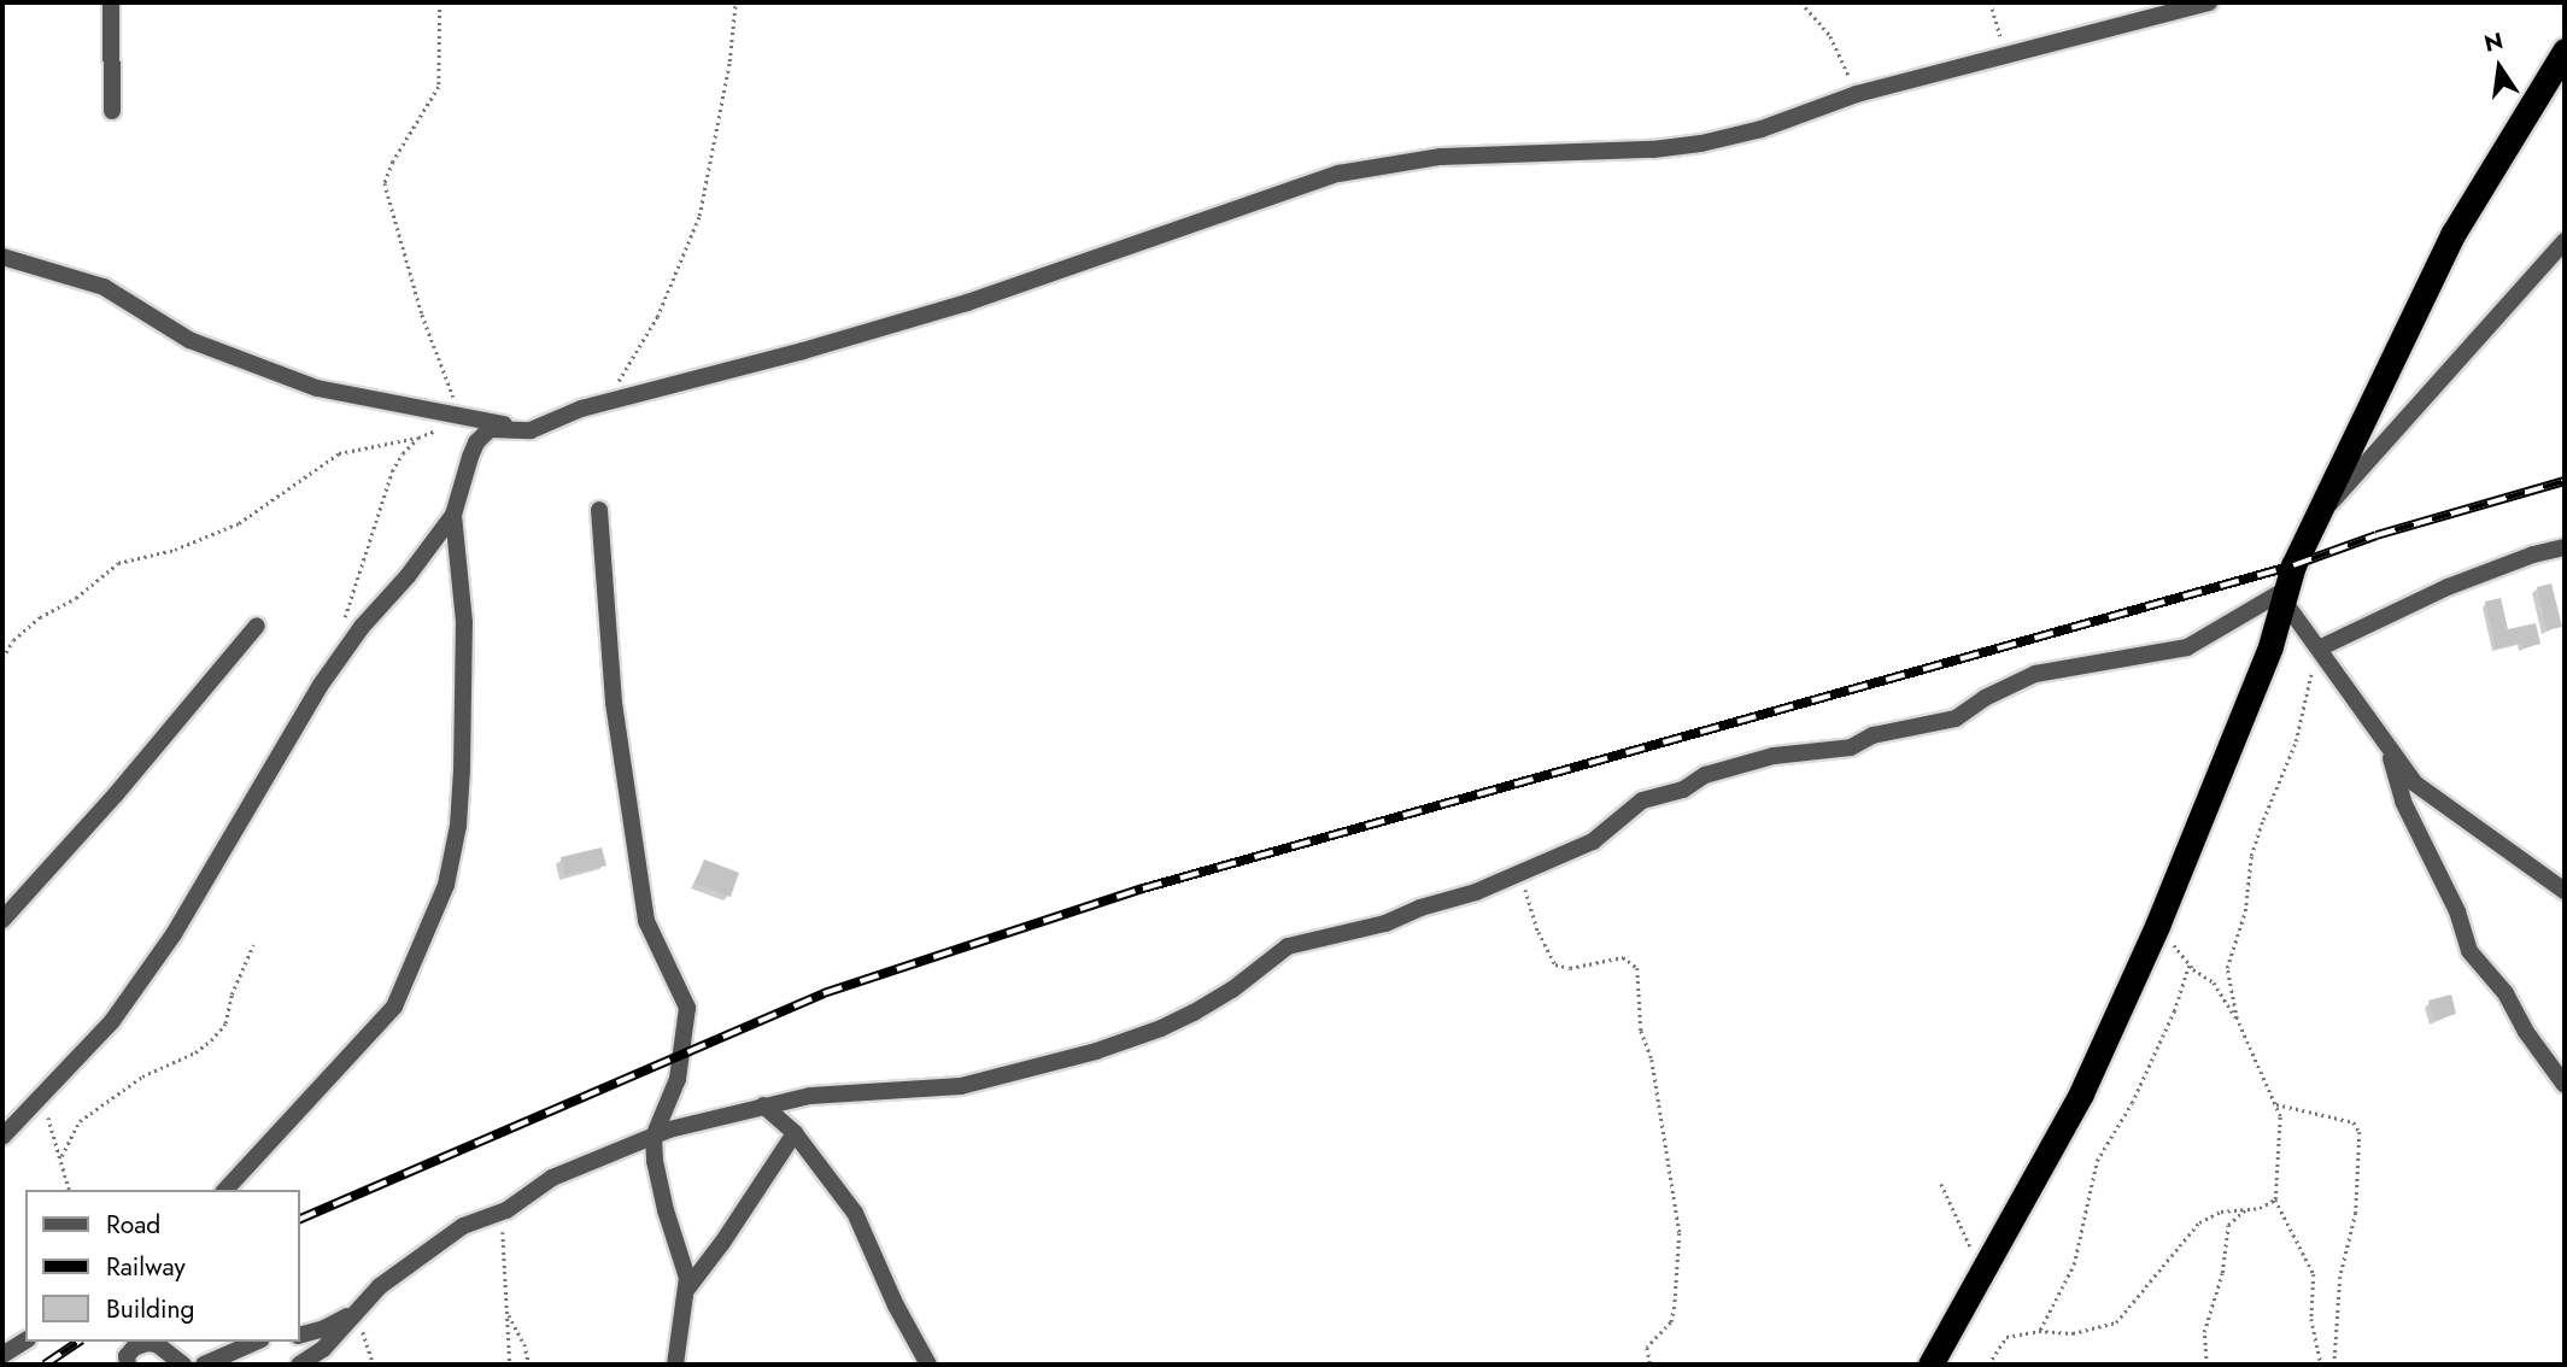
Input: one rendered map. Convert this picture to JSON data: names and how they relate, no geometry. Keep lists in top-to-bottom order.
{
  "legend": ["Road", "Railway", "Building"],
  "north": "top"
}
